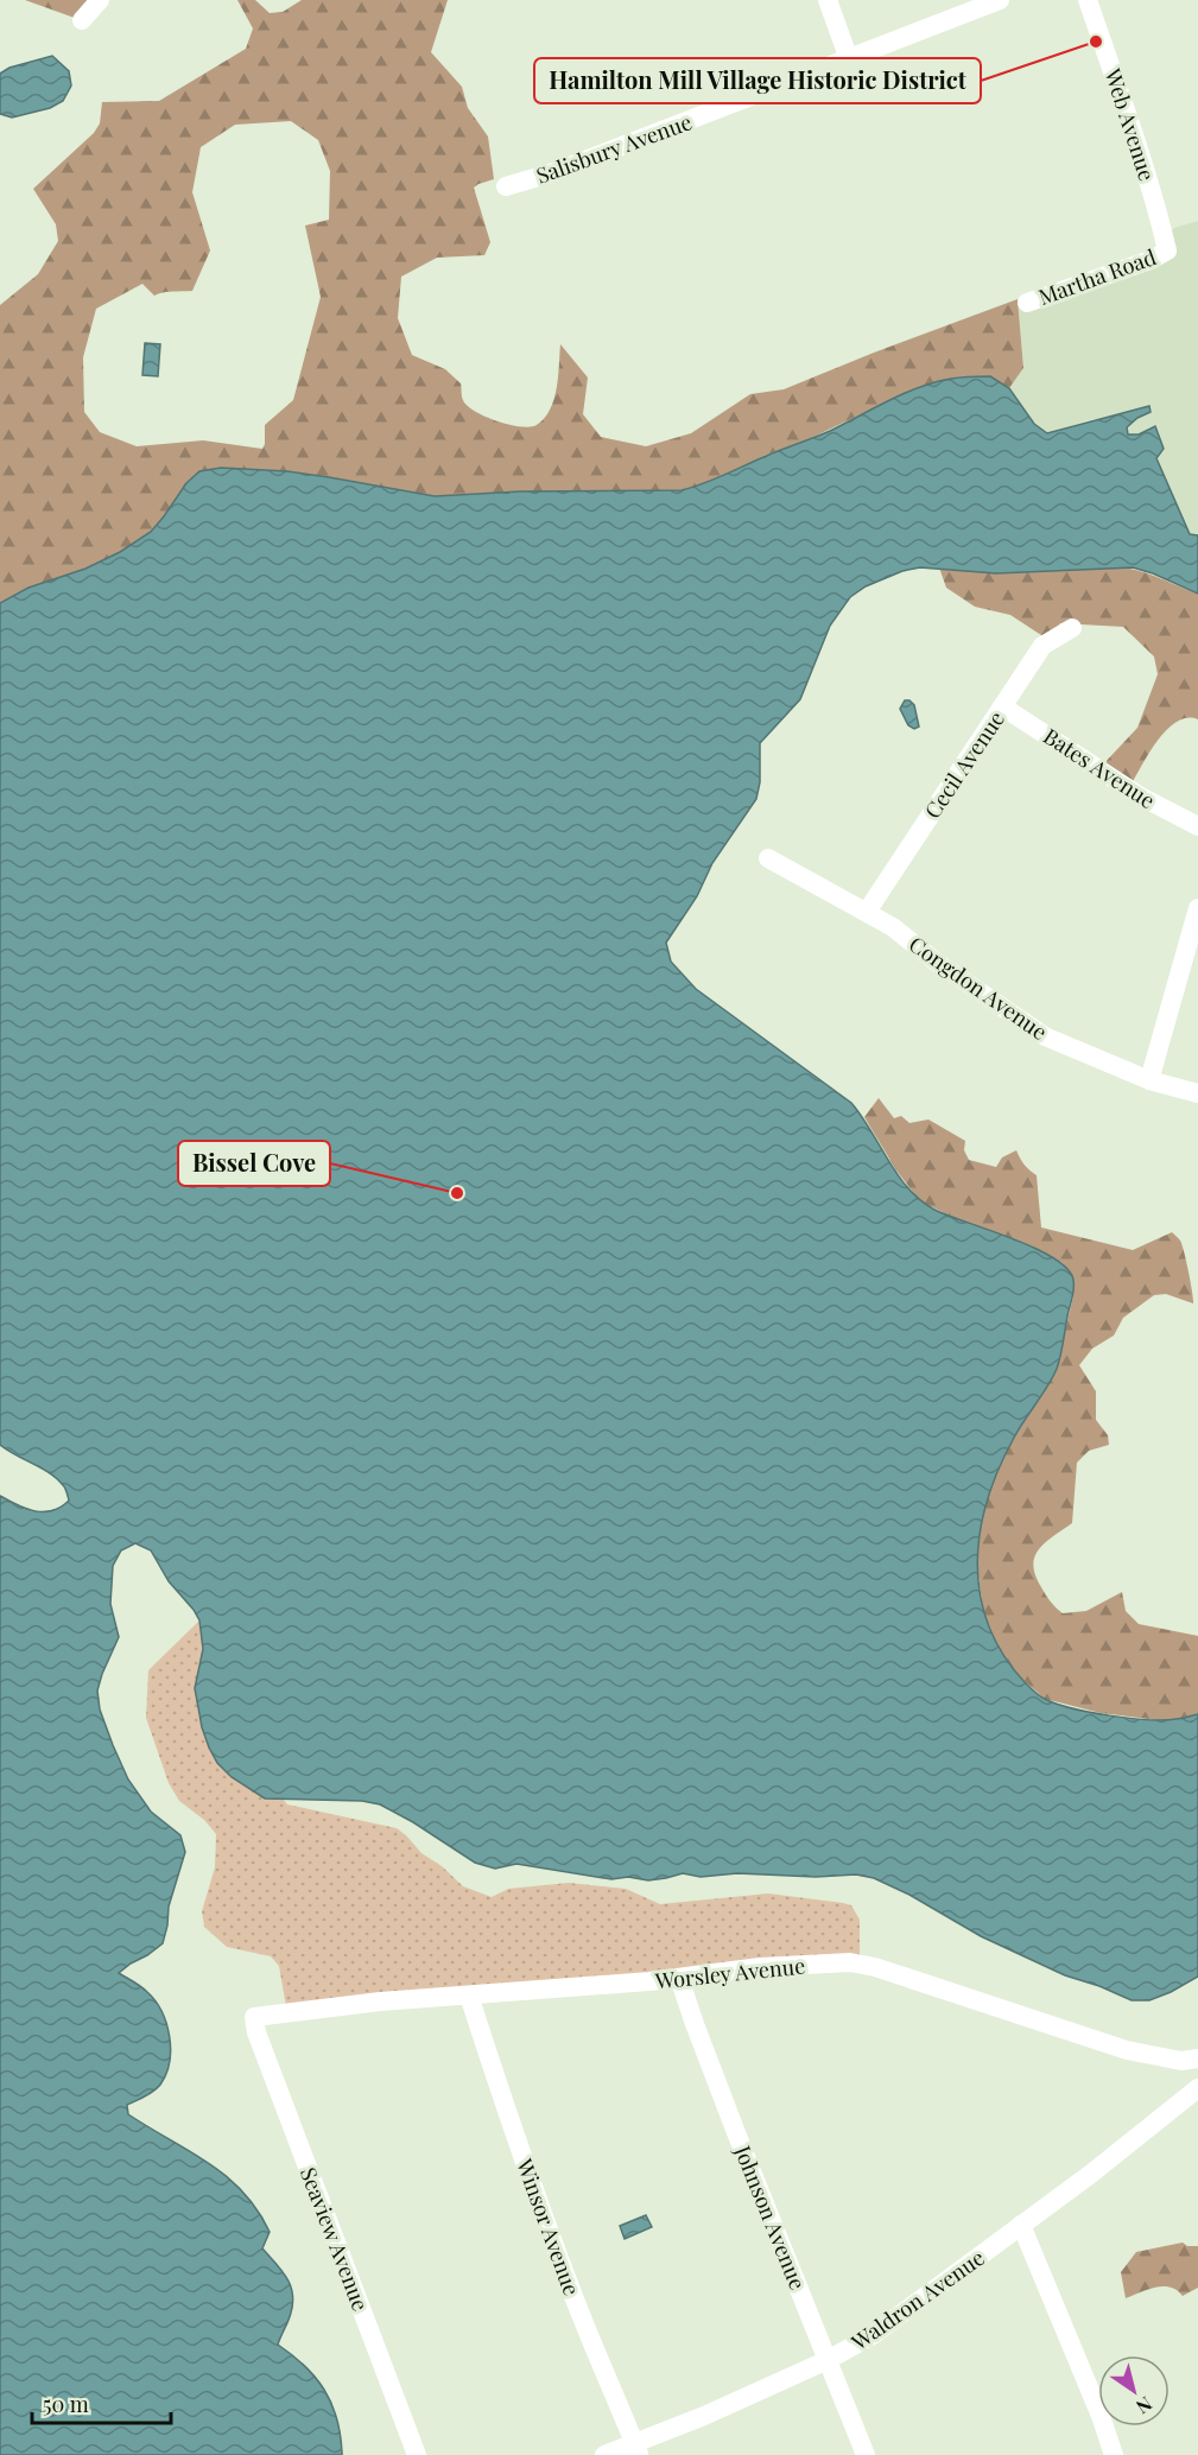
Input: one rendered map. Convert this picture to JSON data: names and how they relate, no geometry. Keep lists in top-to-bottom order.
{
  "streets": {
    "street": [
      "Web Avenue",
      "Salisbury Avenue",
      "Martha Road",
      "Cecil Avenue",
      "Bates Avenue",
      "Congdon Avenue",
      "Worsley Avenue",
      "Johnson Avenue",
      "Winsor Avenue",
      "Seaview Avenue",
      "Waldron Avenue"
    ]
  },
  "crossings": [
    ["Web Avenue", "Martha Road"],
    ["Cecil Avenue", "Bates Avenue"],
    ["Cecil Avenue", "Congdon Avenue"],
    ["Worsley Avenue", "Johnson Avenue"],
    ["Worsley Avenue", "Winsor Avenue"],
    ["Worsley Avenue", "Seaview Avenue"],
    ["Johnson Avenue", "Waldron Avenue"],
    ["Winsor Avenue", "Waldron Avenue"]
  ],
  "places": ["Hamilton Mill Village Historic District", "Bissel Cove"],
  "scale_bar": "50 m",
  "north": "bottom right"
}
